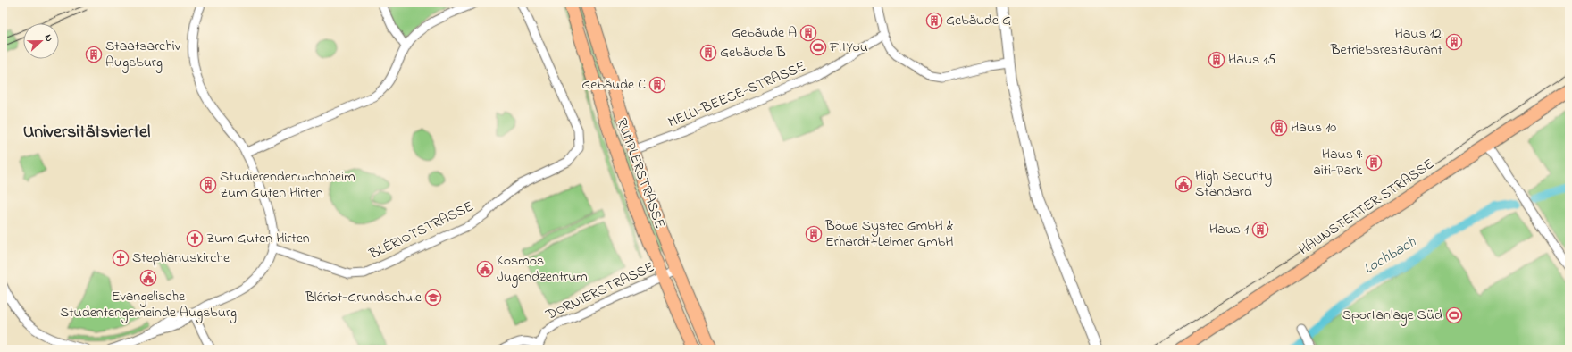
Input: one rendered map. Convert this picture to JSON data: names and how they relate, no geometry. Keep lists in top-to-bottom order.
{
  "streets": {
    "main road": ["RUMPLERSTRASSE", "HAUNSTETTER STRASSE"],
    "street": ["MELLI-BEESE-STRASSE", "BLÉRIOTSTRASSE", "DORNIERSTRASSE"]
  },
  "crossings": [
    ["MELLI-BEESE-STRASSE", "RUMPLERSTRASSE"],
    ["RUMPLERSTRASSE", "DORNIERSTRASSE"]
  ],
  "districts": ["Universitätsviertel"],
  "water": ["Lochbach"],
  "places": {
    "building": [
      "Gebäude G",
      "Gebäude A",
      "Haus 12: Betriebsrestaurant",
      "Gebäude B",
      "Staatsarchiv Augsburg",
      "Haus 15",
      "Gebäude C",
      "Haus 10",
      "Haus 9: aiti-Park",
      "Studierendenwohnheim Zum Guten Hirten",
      "Haus 1",
      "Böwe Systec GmbH & Erhardt+Leimer GmbH"
    ],
    "sports": ["FitYou", "Sportanlage Süd"],
    "public building": ["High Security Standard", "Kosmos Jugendzentrum", "Evangelische Studentengemeinde Augsburg"],
    "church": ["Zum Guten Hirten", "Stephanuskirche"],
    "school or university": ["Blériot-Grundschule"]
  },
  "north": "right"
}
